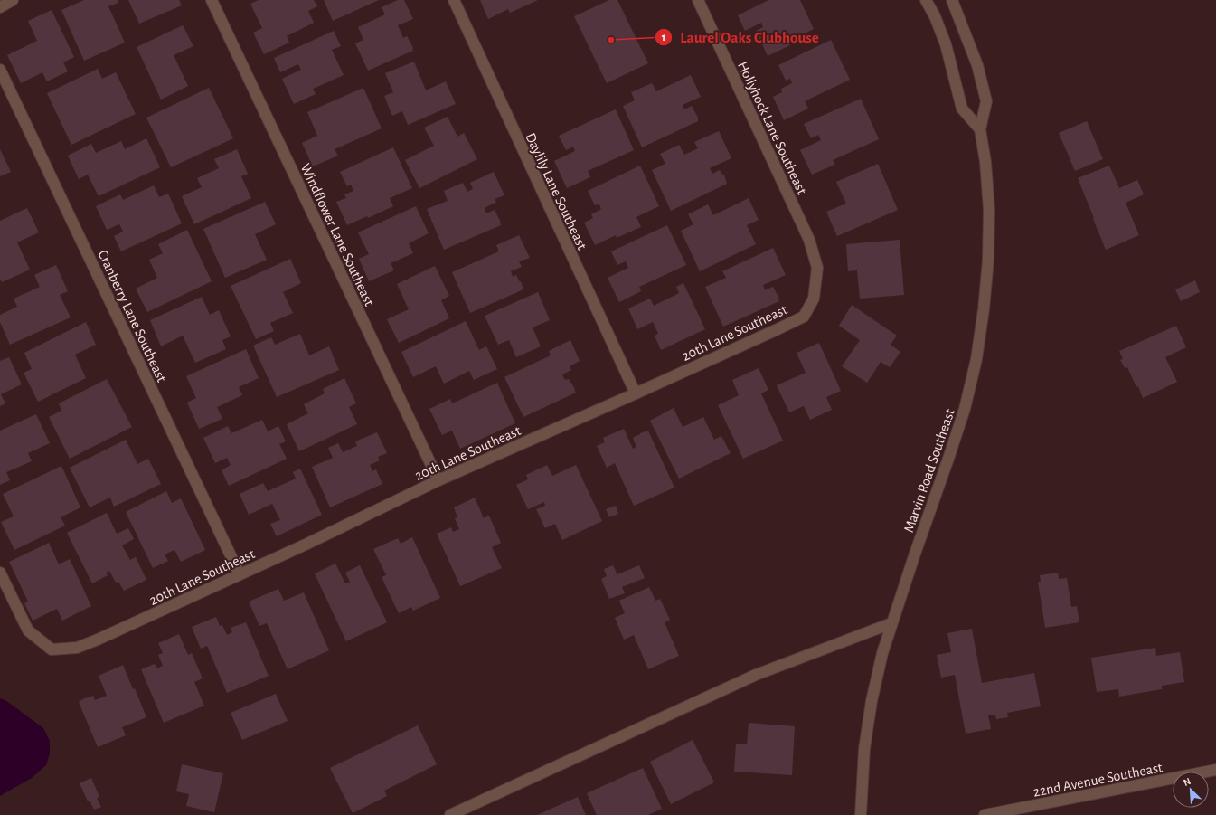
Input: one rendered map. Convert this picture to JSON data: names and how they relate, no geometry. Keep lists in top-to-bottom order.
{
  "streets": {
    "street": [
      "Hollyhock Lane Southeast",
      "Daylily Lane Southeast",
      "Windflower Lane Southeast",
      "Cranberry Lane Southeast",
      "20th Lane Southeast",
      "Marvin Road Southeast",
      "22nd Avenue Southeast"
    ]
  },
  "crossings": [
    ["Hollyhock Lane Southeast", "20th Lane Southeast"],
    ["Daylily Lane Southeast", "20th Lane Southeast"],
    ["Windflower Lane Southeast", "20th Lane Southeast"],
    ["Cranberry Lane Southeast", "20th Lane Southeast"]
  ],
  "places": ["Laurel Oaks Clubhouse"],
  "north": "top left"
}
